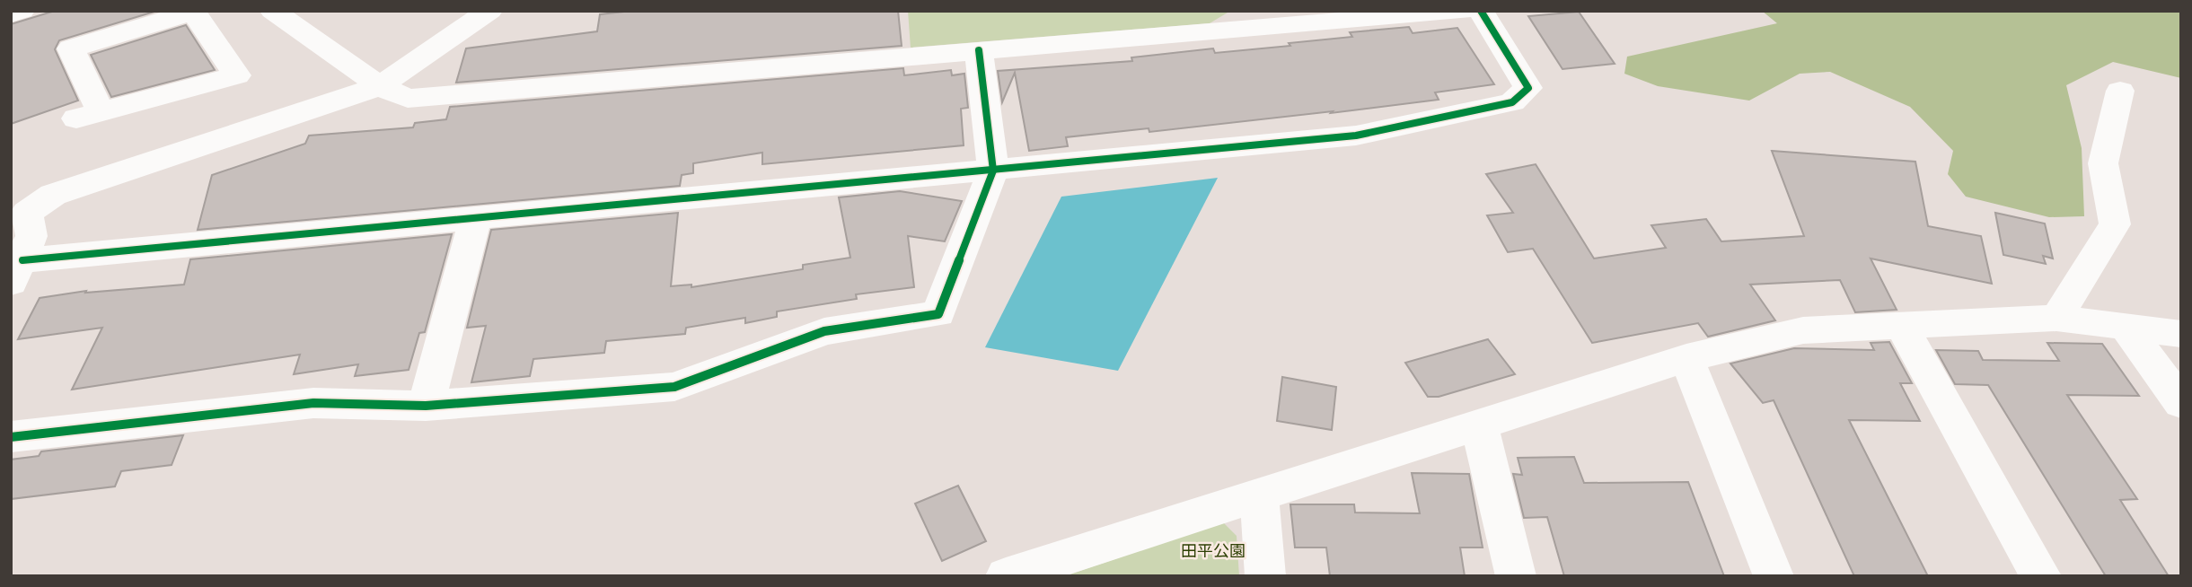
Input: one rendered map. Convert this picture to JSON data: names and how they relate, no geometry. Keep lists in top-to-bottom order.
{
  "parks": ["田平公園"]
}
